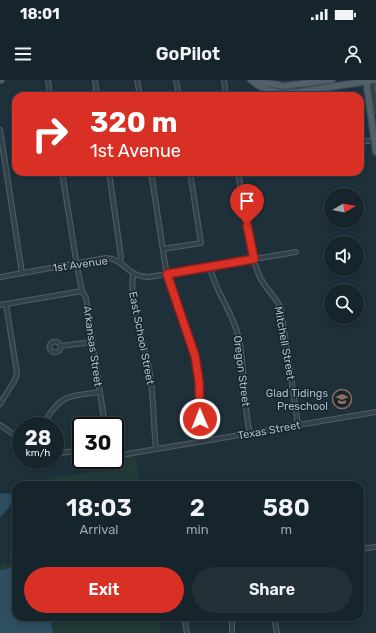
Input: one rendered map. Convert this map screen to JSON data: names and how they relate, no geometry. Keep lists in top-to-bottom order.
{
  "streets": {
    "street": [
      "1st Avenue",
      "East School Street",
      "Mitchell Street",
      "Arkansas Street",
      "Oregon Street",
      "Texas Street"
    ]
  },
  "crossings": [
    ["1st Avenue", "East School Street"],
    ["1st Avenue", "Arkansas Street"],
    ["East School Street", "Texas Street"],
    ["Mitchell Street", "Texas Street"],
    ["Oregon Street", "Texas Street"]
  ],
  "places": {
    "school or university": ["Glad Tidings Preschool"]
  },
  "north": "right",
  "page": {
    "status": "18:01",
    "header": "GoPilot",
    "turn": ["320 m", "1st Avenue"],
    "speed": "28 km/h",
    "limit": "30",
    "eta": [
      "18:03",
      "Arrival",
      "2",
      "min",
      "580",
      "m"
    ],
    "buttons": ["Exit", "Share"]
  }
}
